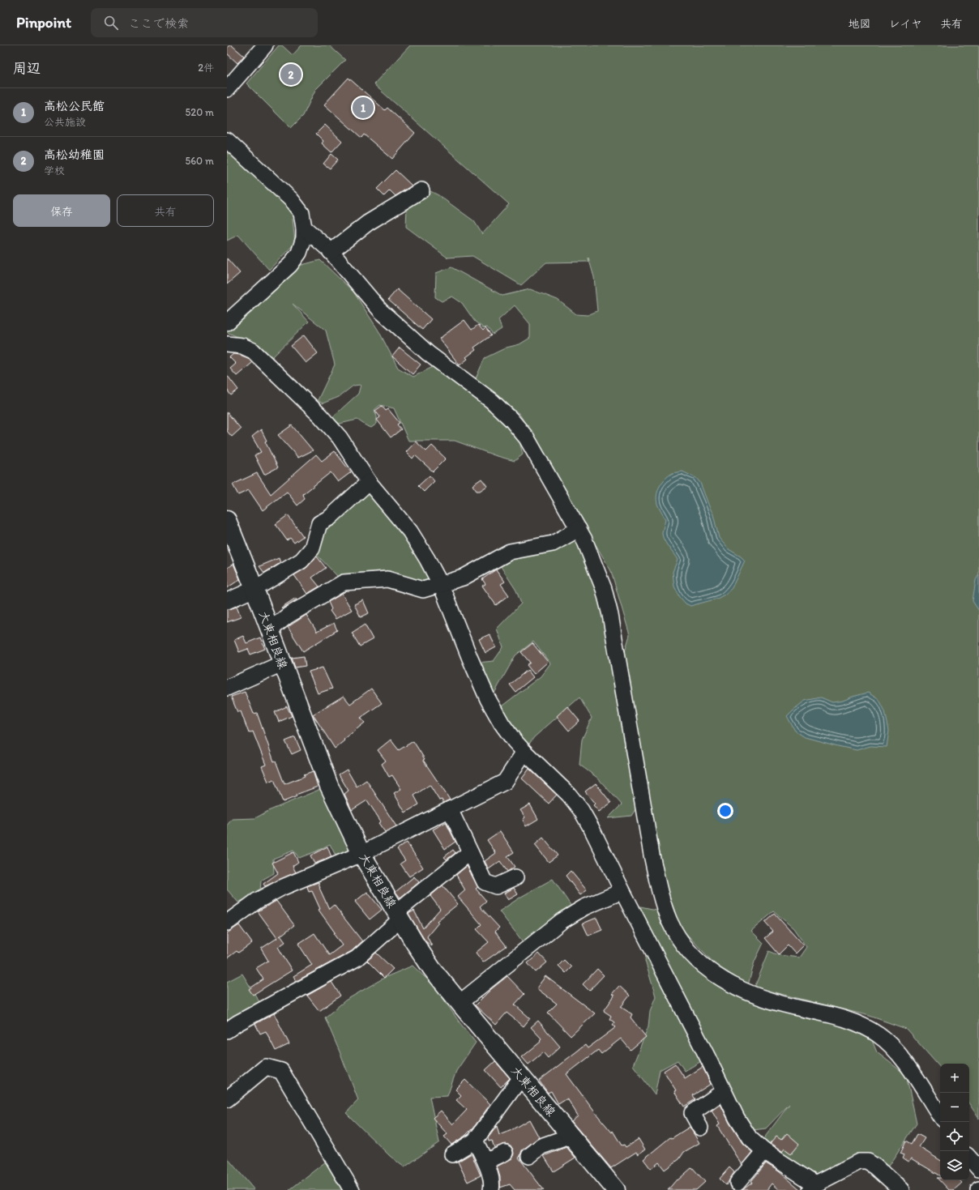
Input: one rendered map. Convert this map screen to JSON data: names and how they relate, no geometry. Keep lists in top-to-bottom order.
{
  "streets": {
    "main road": ["大東相良線"]
  },
  "page": {
    "header": "Pinpoint",
    "search": "ここで検索",
    "nav": ["地図", "レイヤ", "共有"],
    "heading": ["周辺", "2件"],
    "pins": ["2", "1"],
    "list": [
      {
        "mark": "1",
        "name": "高松公民館",
        "note": "公共施設",
        "value": "520 m"
      },
      {
        "mark": "2",
        "name": "高松幼稚園",
        "note": "学校",
        "value": "560 m"
      }
    ],
    "buttons": ["保存", "共有"],
    "map_buttons": ["+", "−"]
  }
}
